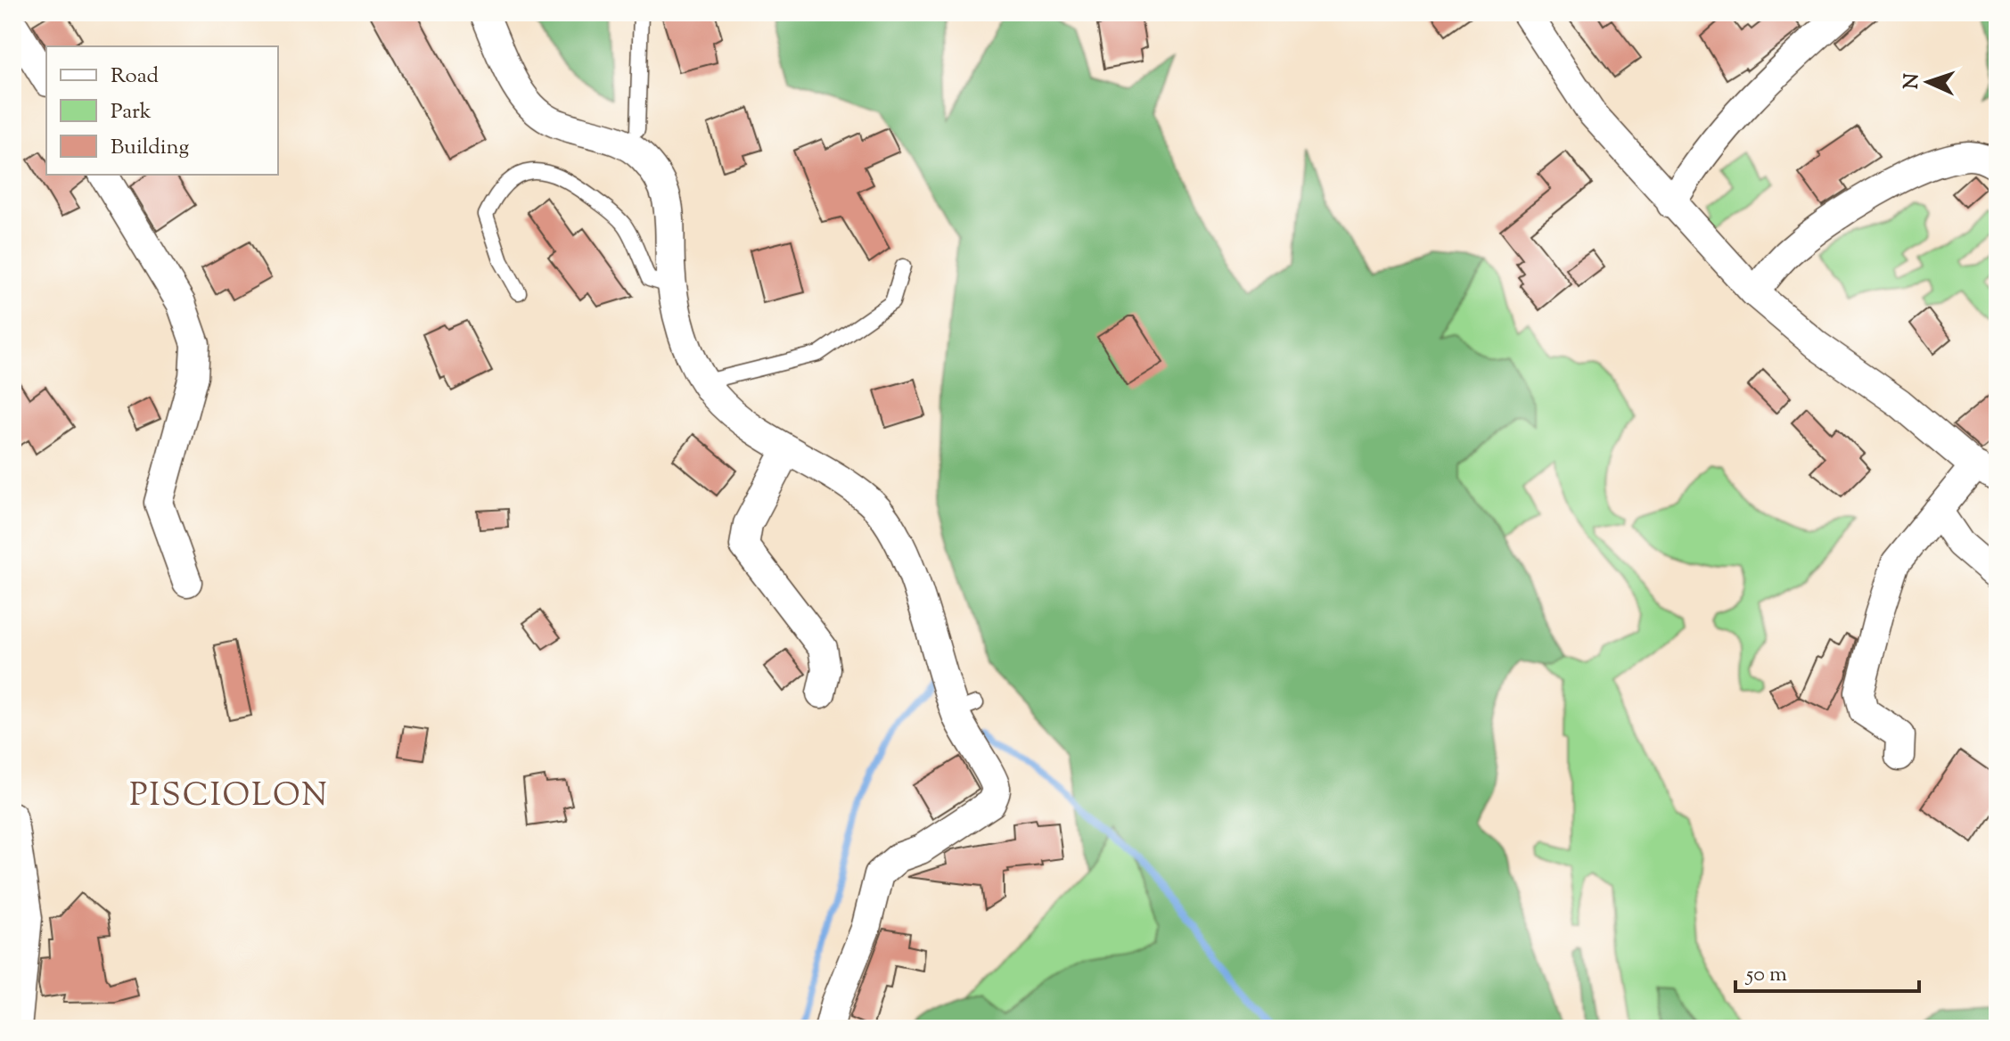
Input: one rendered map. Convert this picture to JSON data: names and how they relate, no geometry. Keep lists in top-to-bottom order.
{
  "districts": ["PISCIOLON"],
  "legend": ["Road", "Park", "Building"],
  "scale_bar": "50 m",
  "north": "left"
}
